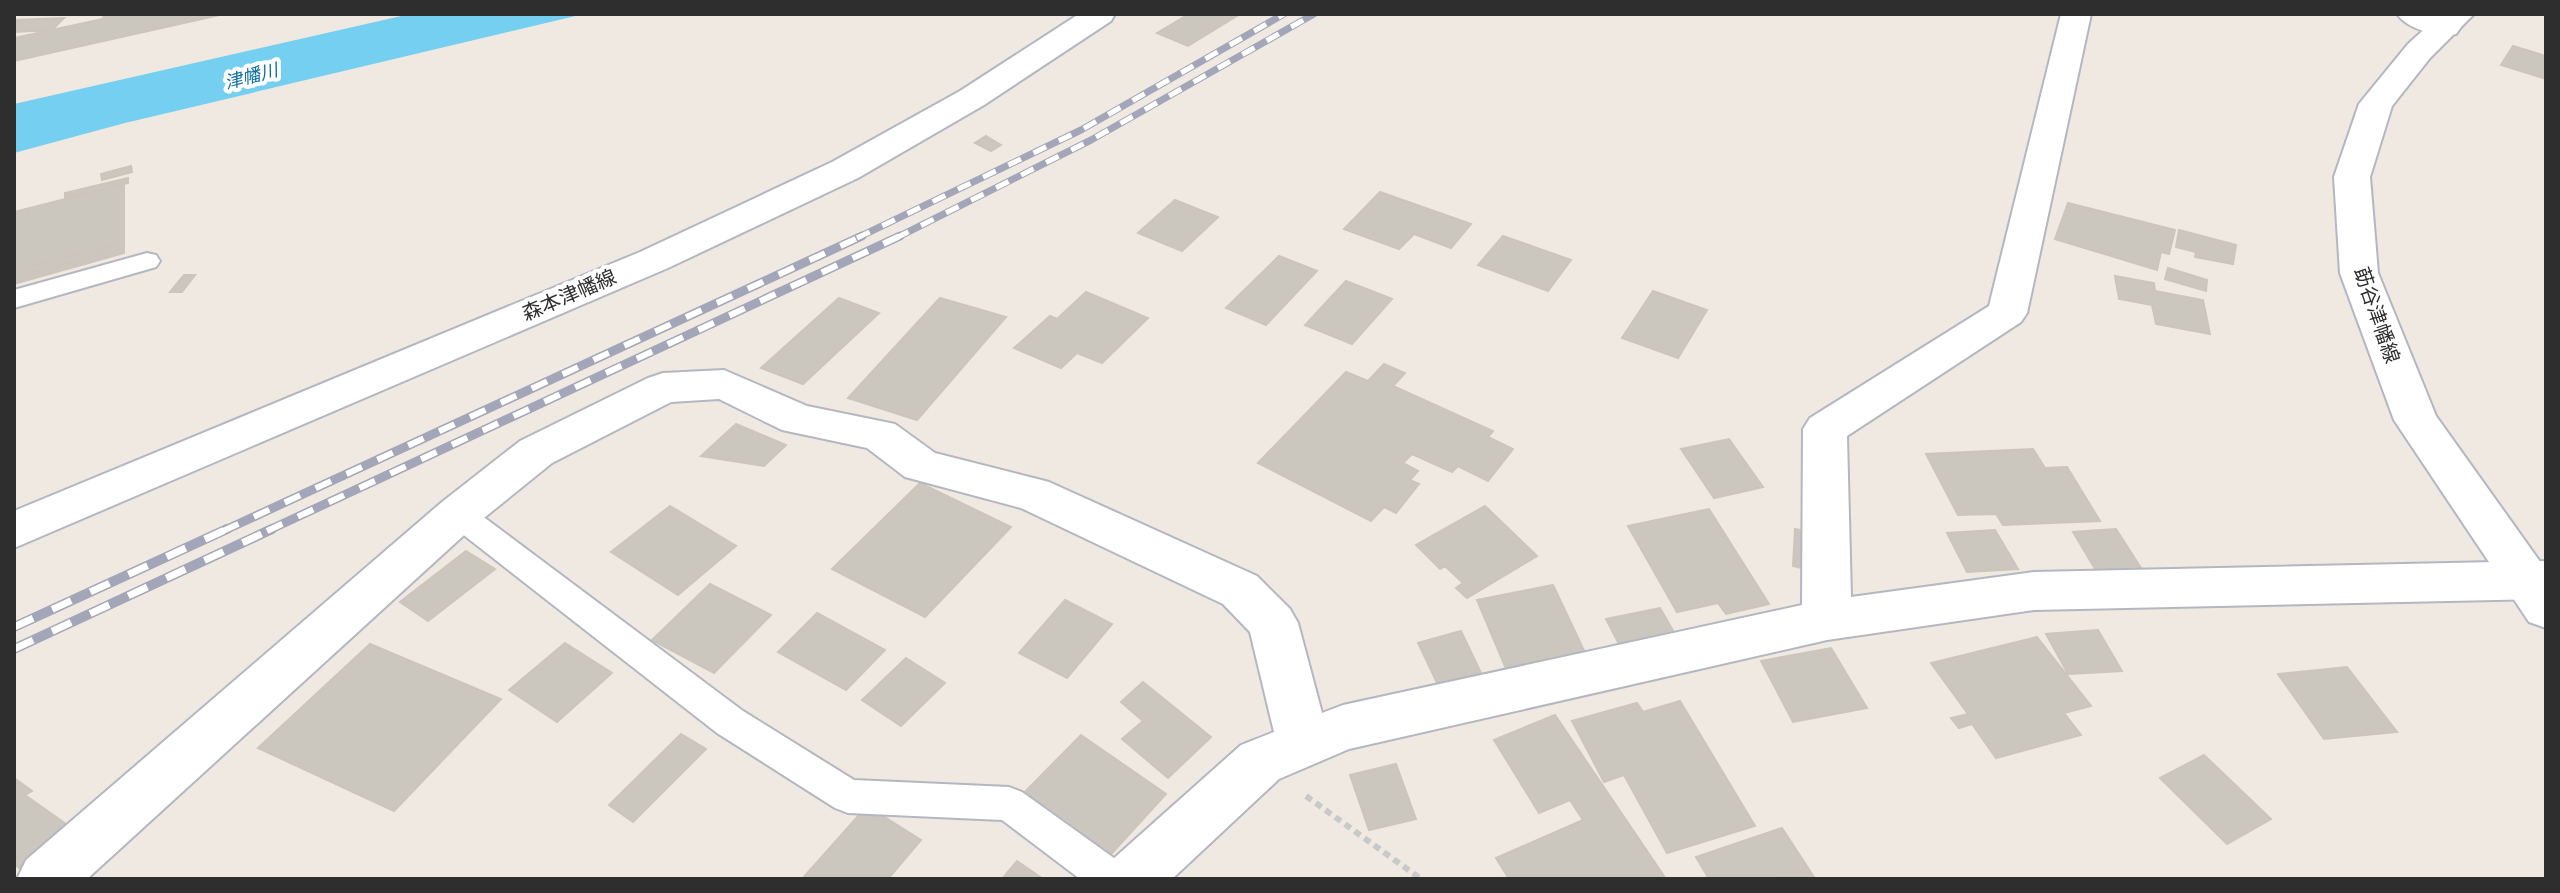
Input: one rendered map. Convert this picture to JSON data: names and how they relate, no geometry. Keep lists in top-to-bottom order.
{
  "streets": {
    "street": ["森本津幡線", "莇谷津幡線"]
  },
  "water": ["津幡川"]
}
